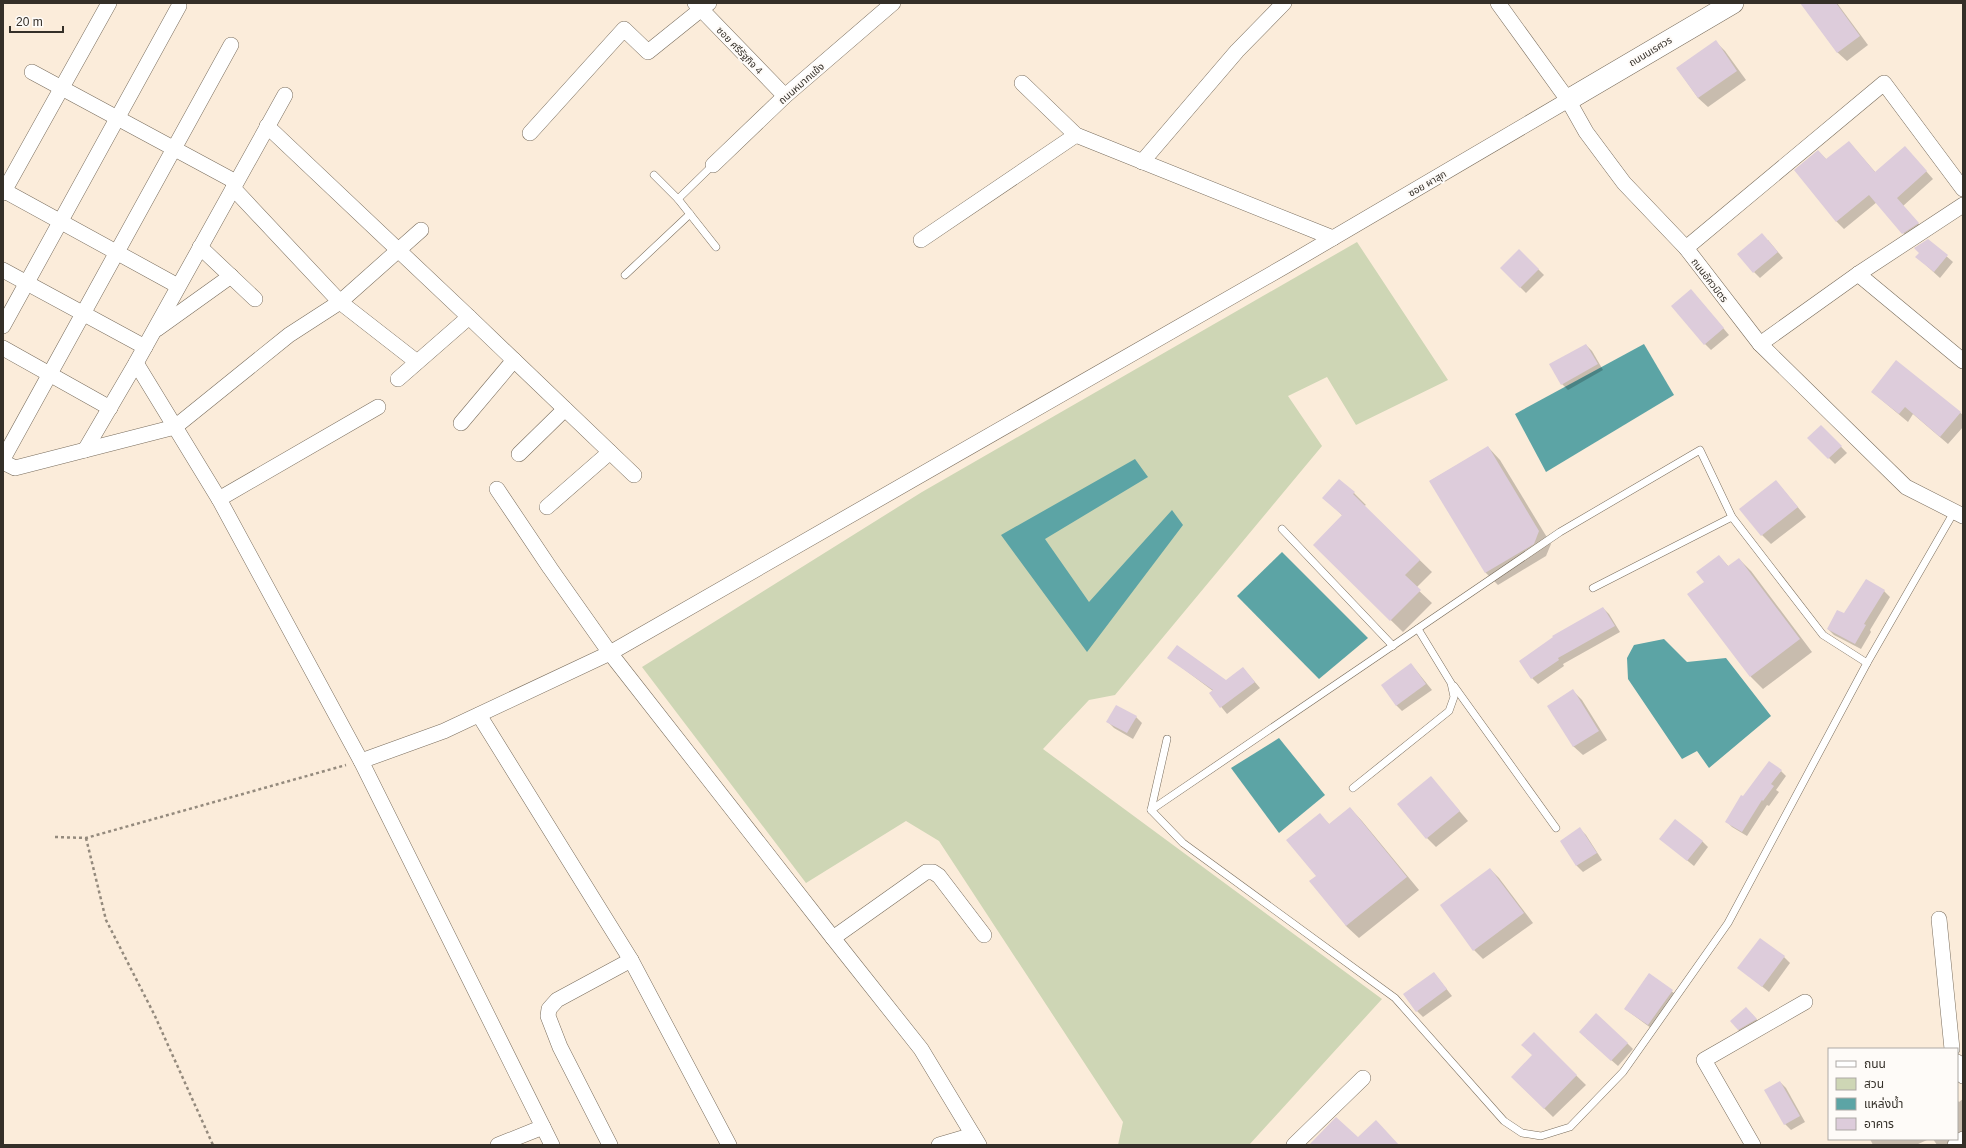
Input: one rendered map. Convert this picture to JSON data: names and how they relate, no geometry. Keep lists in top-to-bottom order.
{
  "streets": {
    "street": [
      "ซอย ศรีรัฐกิจ 4",
      "ถนนนเรศวร",
      "ถนนหมากแข้ง",
      "ซอย ผาสุก",
      "ถนนอัศวมิตร"
    ]
  },
  "crossings": [
    ["ซอย ศรีรัฐกิจ 4", "ถนนหมากแข้ง"],
    ["ถนนนเรศวร", "ซอย ผาสุก"],
    ["ถนนนเรศวร", "ถนนอัศวมิตร"],
    ["ซอย ผาสุก", "ถนนอัศวมิตร"]
  ],
  "legend": [
    "ถนน",
    "สวน",
    "แหล่งน้ำ",
    "อาคาร"
  ],
  "scale_bar": "20 m"
}
